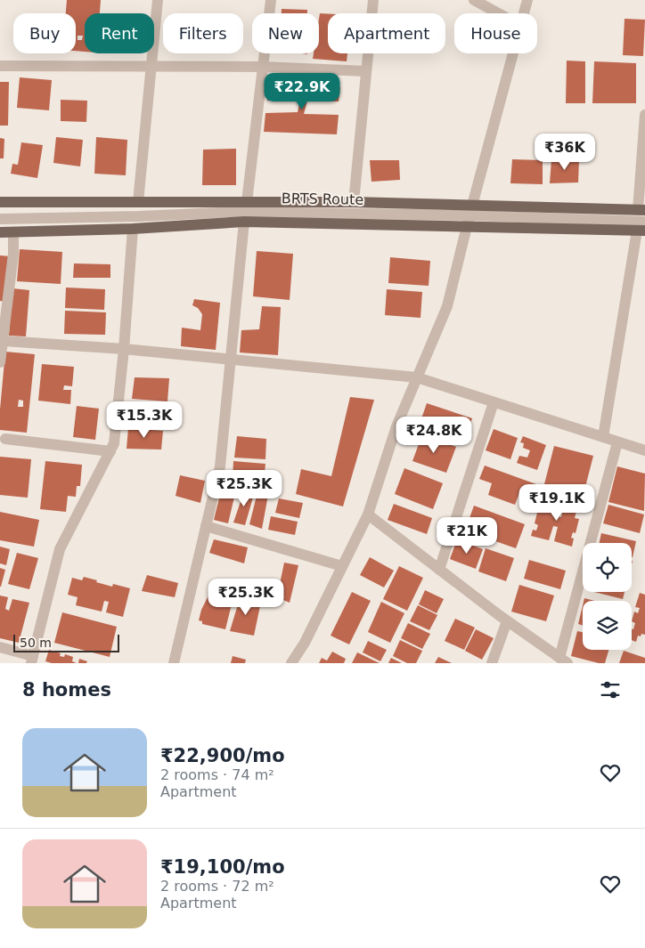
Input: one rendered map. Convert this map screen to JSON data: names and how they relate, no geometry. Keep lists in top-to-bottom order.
{
  "streets": {
    "street": ["BRTS Route"]
  },
  "scale_bar": "50 m",
  "page": {
    "chip": [
      "Buy",
      "Rent",
      "Filters",
      "New",
      "Apartment",
      "House"
    ],
    "price": [
      "₹22.9K",
      "₹36K",
      "₹15.3K",
      "₹24.8K",
      "₹25.3K",
      "₹19.1K",
      "₹21K",
      "₹25.3K"
    ],
    "scale": "50 m",
    "heading": "8 homes",
    "list": [
      {
        "name": "₹22,900/mo",
        "note": "2 rooms · 74 m² · Apartment"
      },
      {
        "name": "₹19,100/mo",
        "note": "2 rooms · 72 m² · Apartment"
      }
    ]
  }
}
